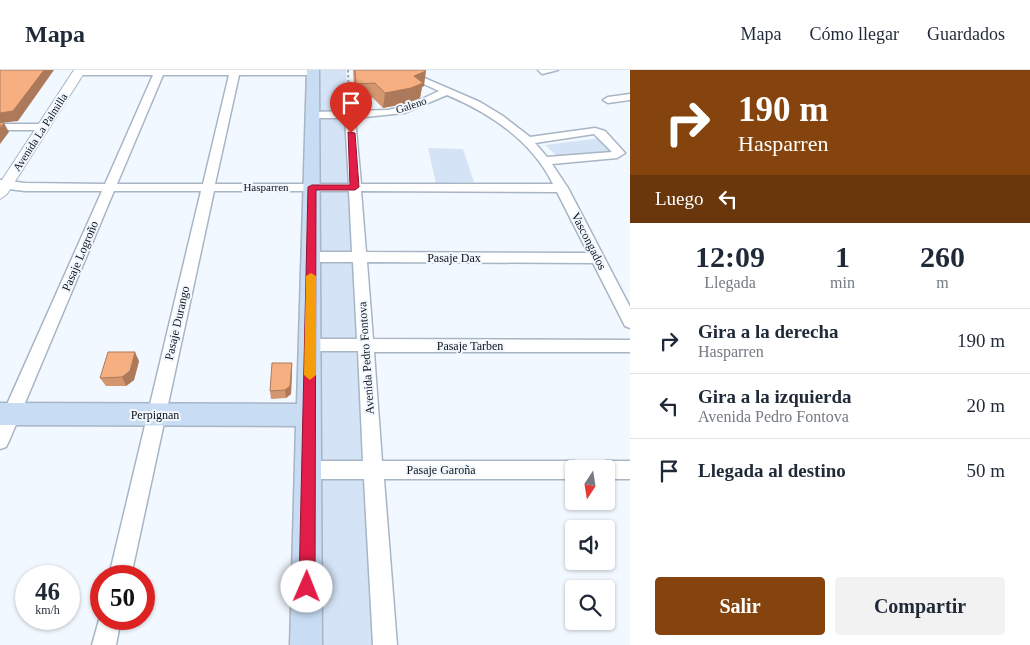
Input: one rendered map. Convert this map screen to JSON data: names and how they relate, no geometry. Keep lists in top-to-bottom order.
{
  "streets": {
    "main road": ["Perpignan"],
    "street": [
      "Galeno",
      "Avenida La Palmilla",
      "Hasparren",
      "Vascongados",
      "Pasaje Logroño",
      "Pasaje Dax",
      "Pasaje Durango",
      "Pasaje Tarben",
      "Avenida Pedro Fontova",
      "Pasaje Garoña"
    ]
  },
  "crossings": [
    ["Galeno", "Vascongados"],
    ["Galeno", "Avenida Pedro Fontova"],
    ["Avenida La Palmilla", "Hasparren"],
    ["Hasparren", "Vascongados"],
    ["Hasparren", "Pasaje Logroño"],
    ["Hasparren", "Pasaje Durango"],
    ["Hasparren", "Avenida Pedro Fontova"],
    ["Vascongados", "Pasaje Dax"],
    ["Pasaje Logroño", "Perpignan"],
    ["Pasaje Dax", "Avenida Pedro Fontova"],
    ["Pasaje Durango", "Perpignan"],
    ["Pasaje Tarben", "Avenida Pedro Fontova"],
    ["Avenida Pedro Fontova", "Pasaje Garoña"]
  ],
  "north": "bottom",
  "page": {
    "header": "Mapa",
    "nav": ["Mapa", "Cómo llegar", "Guardados"],
    "turn": ["190 m", "Hasparren"],
    "then": "Luego",
    "eta": [
      "12:09",
      "Llegada",
      "1",
      "min",
      "260",
      "m"
    ],
    "list": [
      {
        "name": "Gira a la derecha",
        "note": "Hasparren",
        "value": "190 m"
      },
      {
        "name": "Gira a la izquierda",
        "note": "Avenida Pedro Fontova",
        "value": "20 m"
      },
      {
        "name": "Llegada al destino",
        "value": "50 m"
      }
    ],
    "speed": "46 km/h",
    "limit": "50",
    "buttons": ["Salir", "Compartir"]
  }
}
